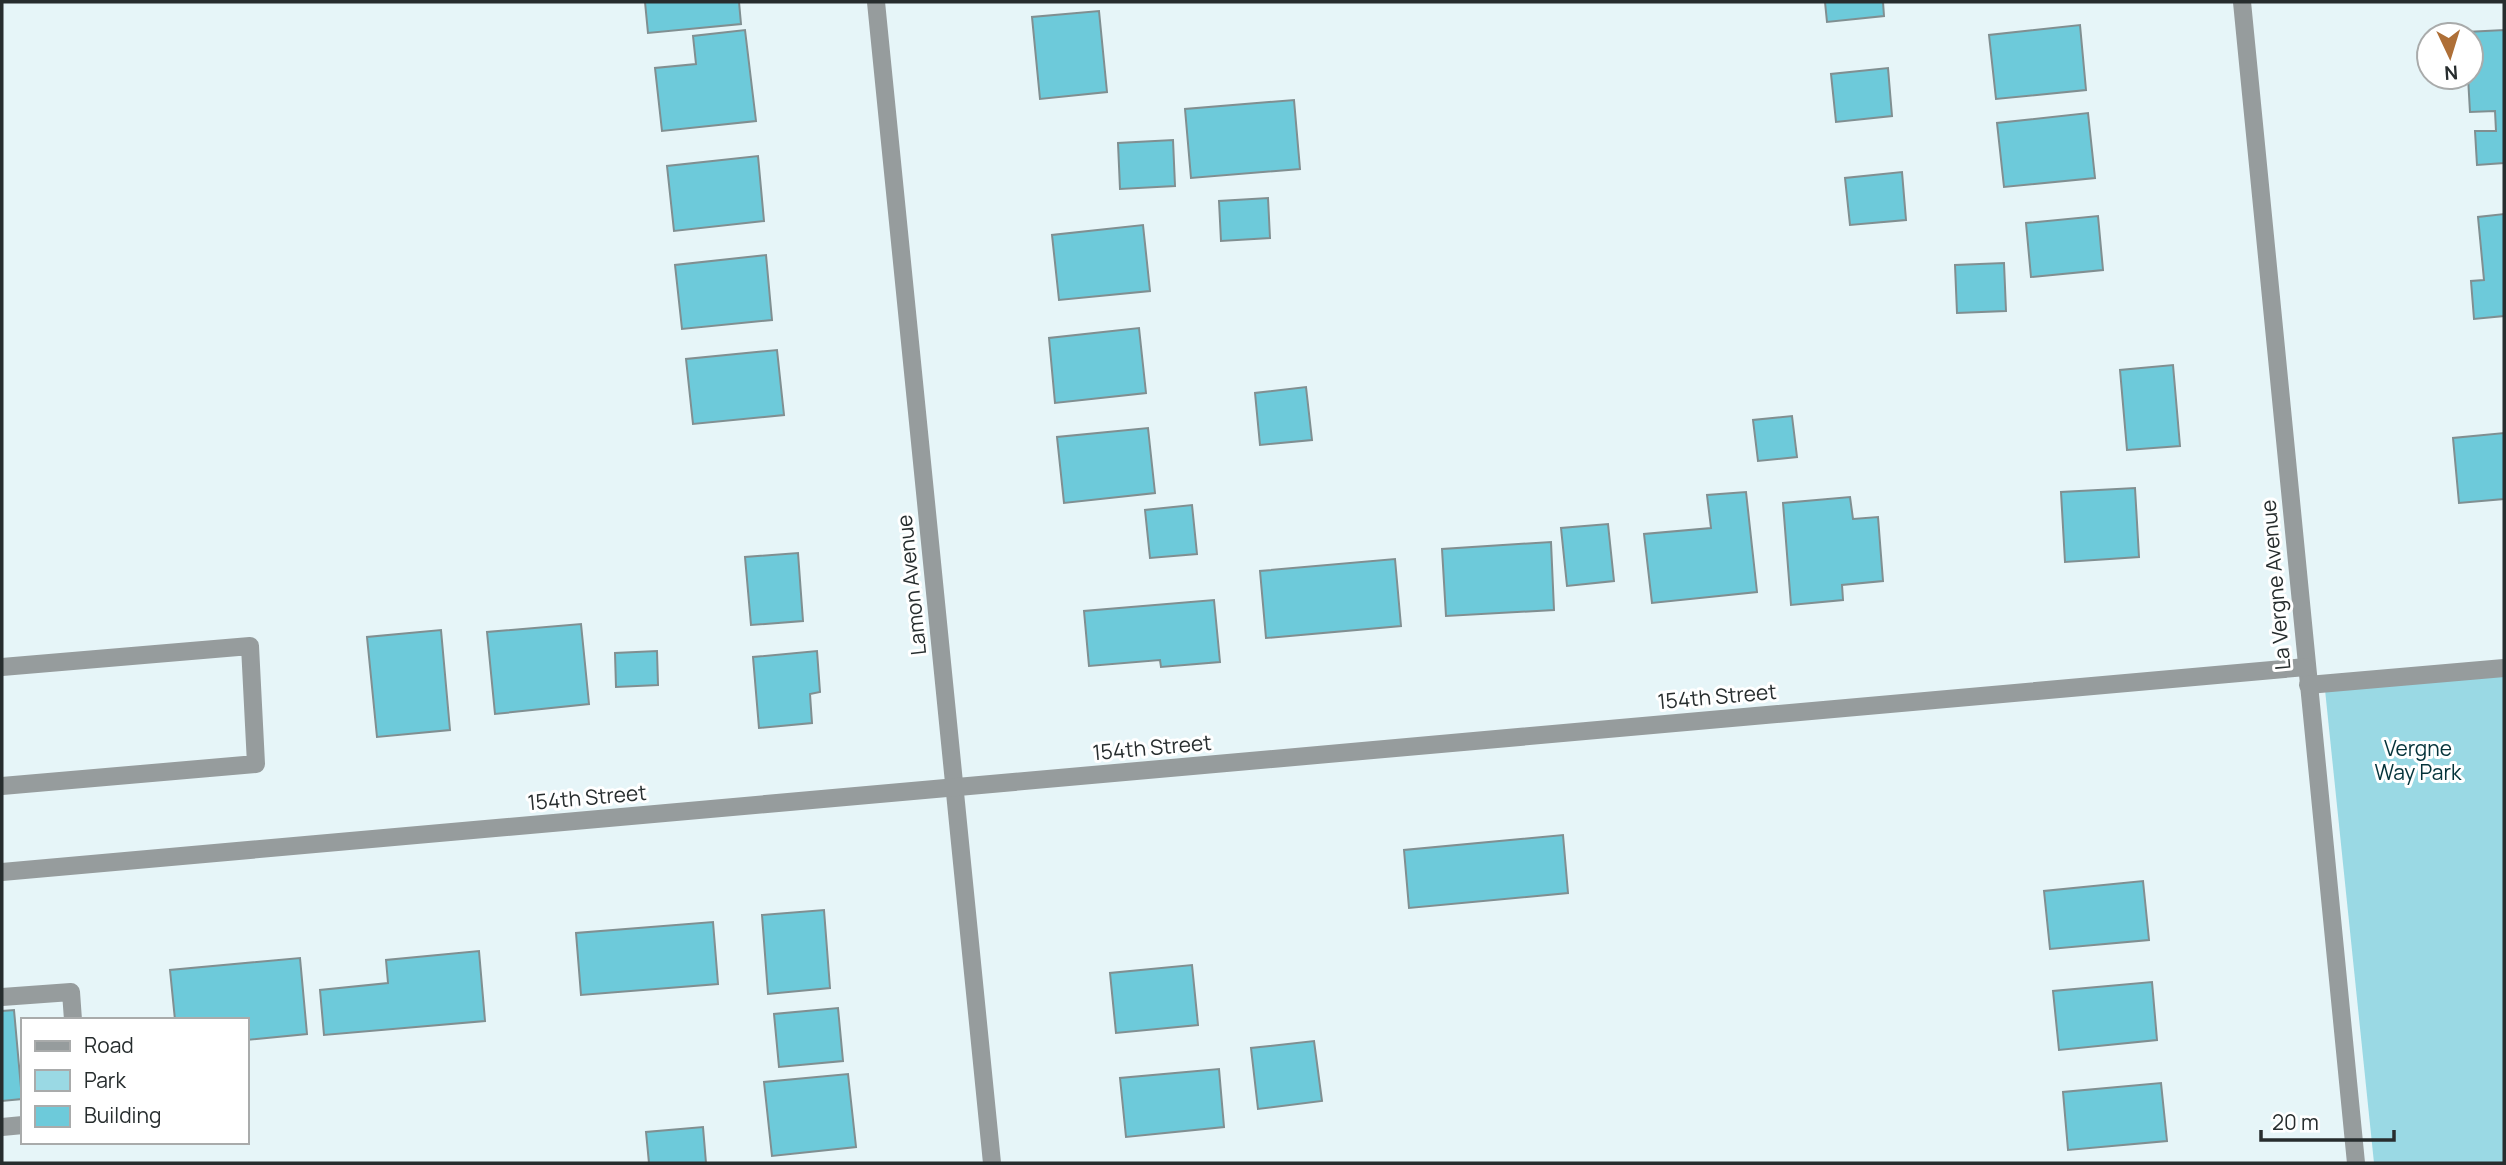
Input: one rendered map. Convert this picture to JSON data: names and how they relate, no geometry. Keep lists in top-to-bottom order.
{
  "streets": {
    "street": ["Lamon Avenue", "La Vergne Avenue", "154th Street"]
  },
  "crossings": [
    ["Lamon Avenue", "154th Street"],
    ["La Vergne Avenue", "154th Street"]
  ],
  "parks": ["Vergne Way Park"],
  "legend": ["Road", "Park", "Building"],
  "scale_bar": "20 m",
  "north": "bottom"
}
